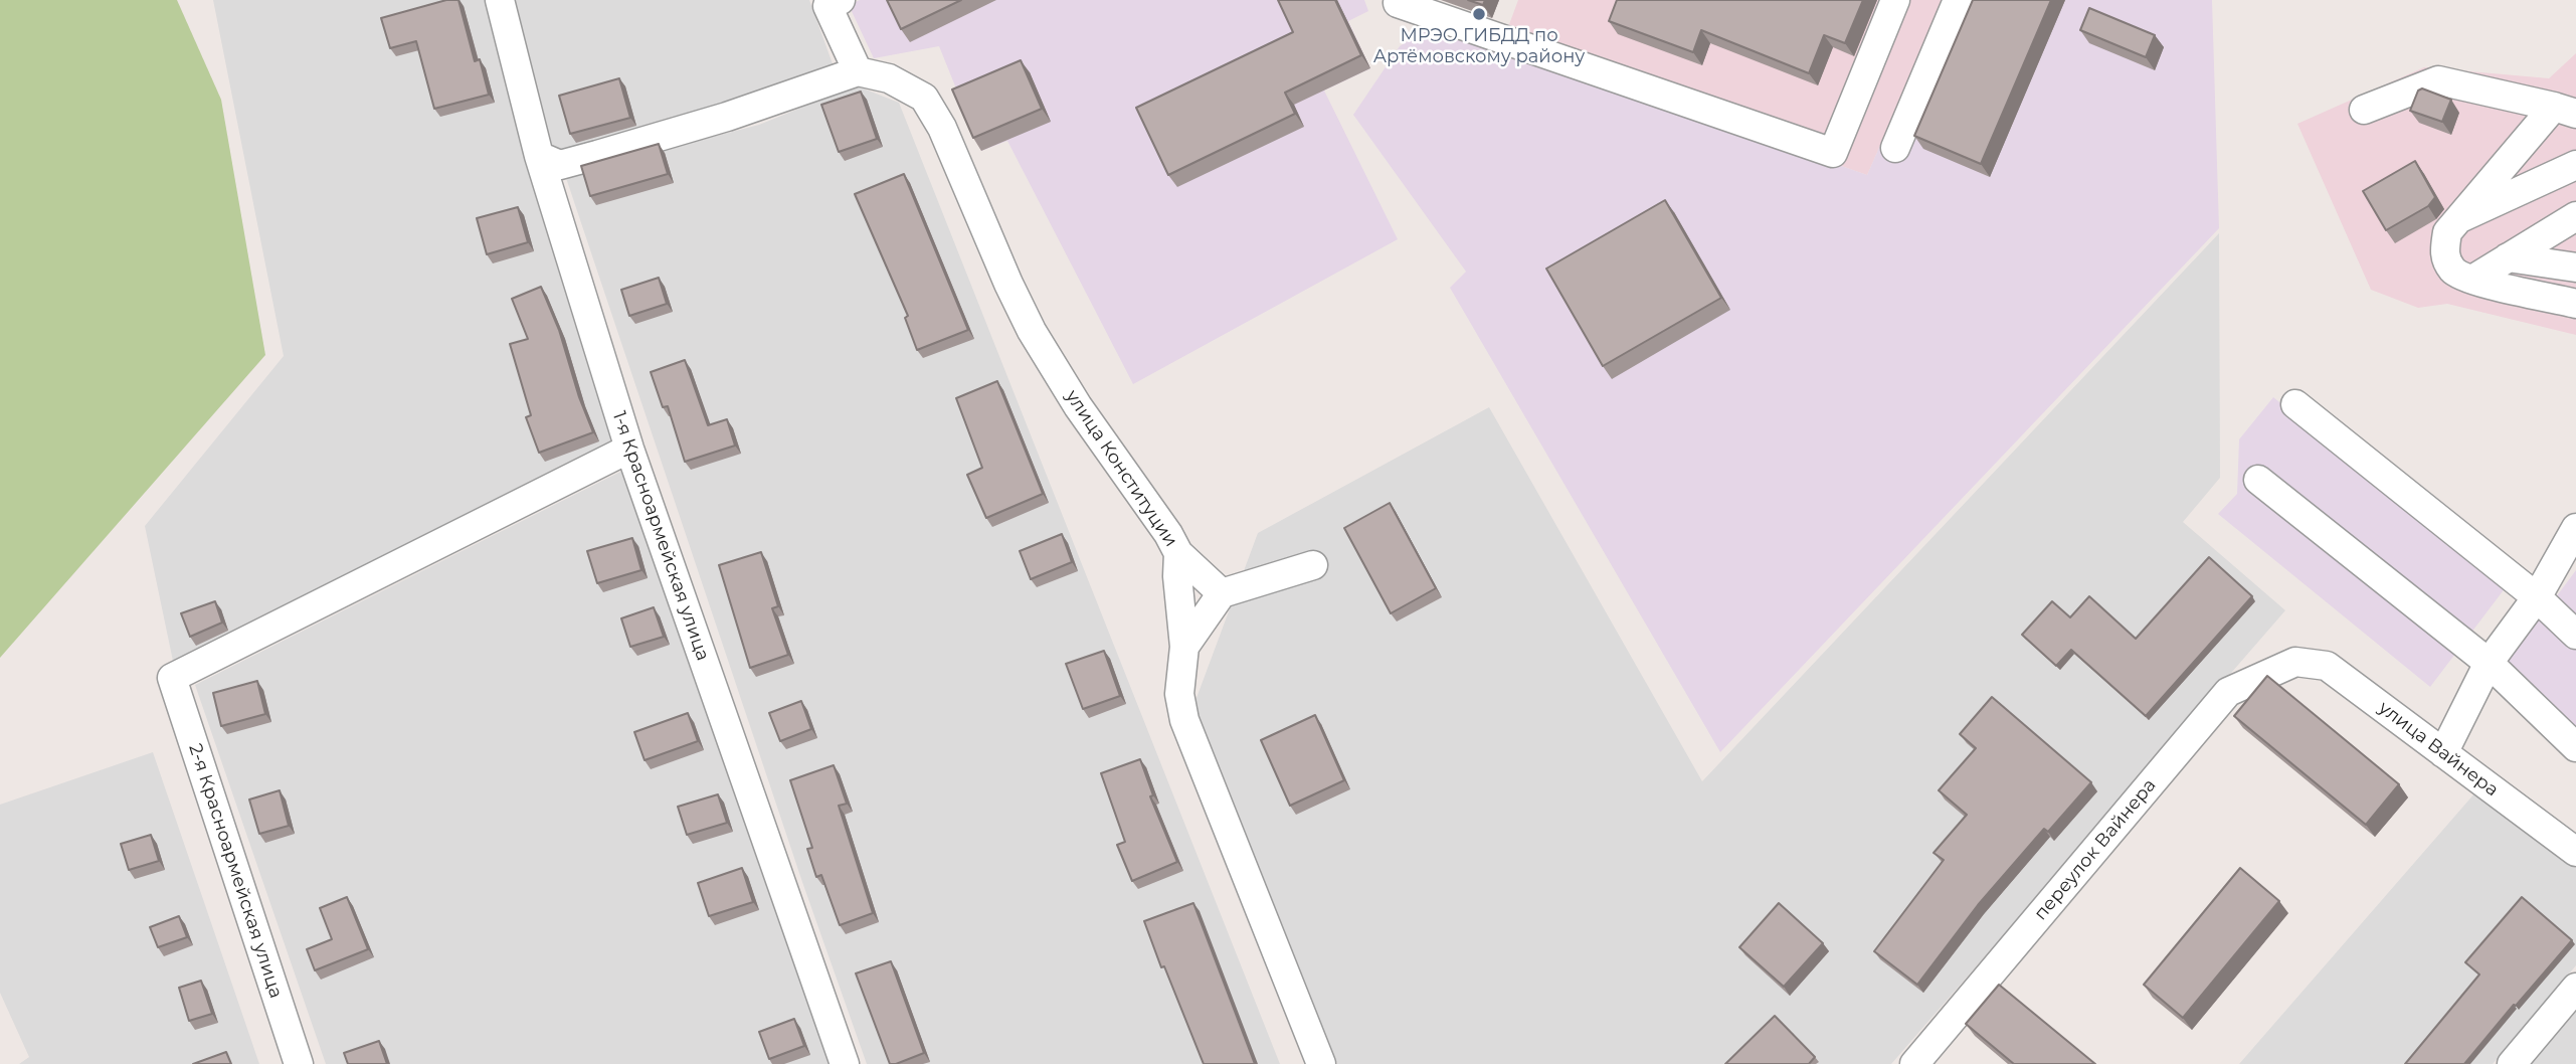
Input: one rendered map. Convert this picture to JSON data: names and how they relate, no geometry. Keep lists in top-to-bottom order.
{
  "streets": {
    "street": [
      "улица Конституции",
      "1-я Красноармейская улица",
      "улица Вайнера",
      "переулок Вайнера",
      "2-я Красноармейская улица"
    ]
  },
  "crossings": [
    ["1-я Красноармейская улица", "2-я Красноармейская улица"],
    ["улица Вайнера", "переулок Вайнера"]
  ],
  "places": ["МРЭО ГИБДД по Артёмовскому району"]
}
